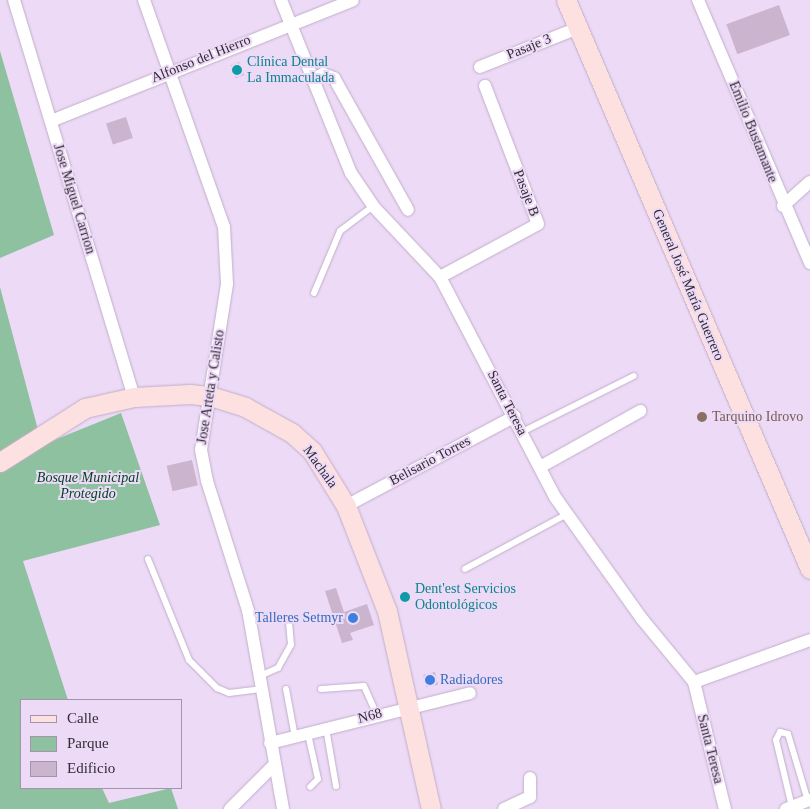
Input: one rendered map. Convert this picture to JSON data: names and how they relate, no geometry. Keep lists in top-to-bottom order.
{
  "streets": {
    "main road": ["General José María Guerrero", "Machala"],
    "street": [
      "Pasaje 3",
      "Alfonso del Hierro",
      "Emilio Bustamante",
      "Pasaje B",
      "Jose Miguel Carrion",
      "Jose Arteta y Calisto",
      "Santa Teresa",
      "Belisario Torres",
      "N68"
    ]
  },
  "crossings": [
    ["Pasaje 3", "General José María Guerrero"],
    ["Alfonso del Hierro", "Jose Miguel Carrion"],
    ["Alfonso del Hierro", "Jose Arteta y Calisto"],
    ["Alfonso del Hierro", "Santa Teresa"],
    ["Pasaje B", "Santa Teresa"],
    ["Jose Miguel Carrion", "Machala"],
    ["Jose Arteta y Calisto", "Machala"],
    ["Jose Arteta y Calisto", "N68"],
    ["Santa Teresa", "Belisario Torres"],
    ["Belisario Torres", "Machala"],
    ["Machala", "N68"]
  ],
  "parks": ["Bosque Municipal Protegido"],
  "places": [
    "Clínica Dental La Immaculada",
    "Tarquino Idrovo",
    "Dent'est Servicios Odontológicos",
    "Talleres Setmyr",
    "Radiadores"
  ],
  "legend": ["Calle", "Parque", "Edificio"]
}
